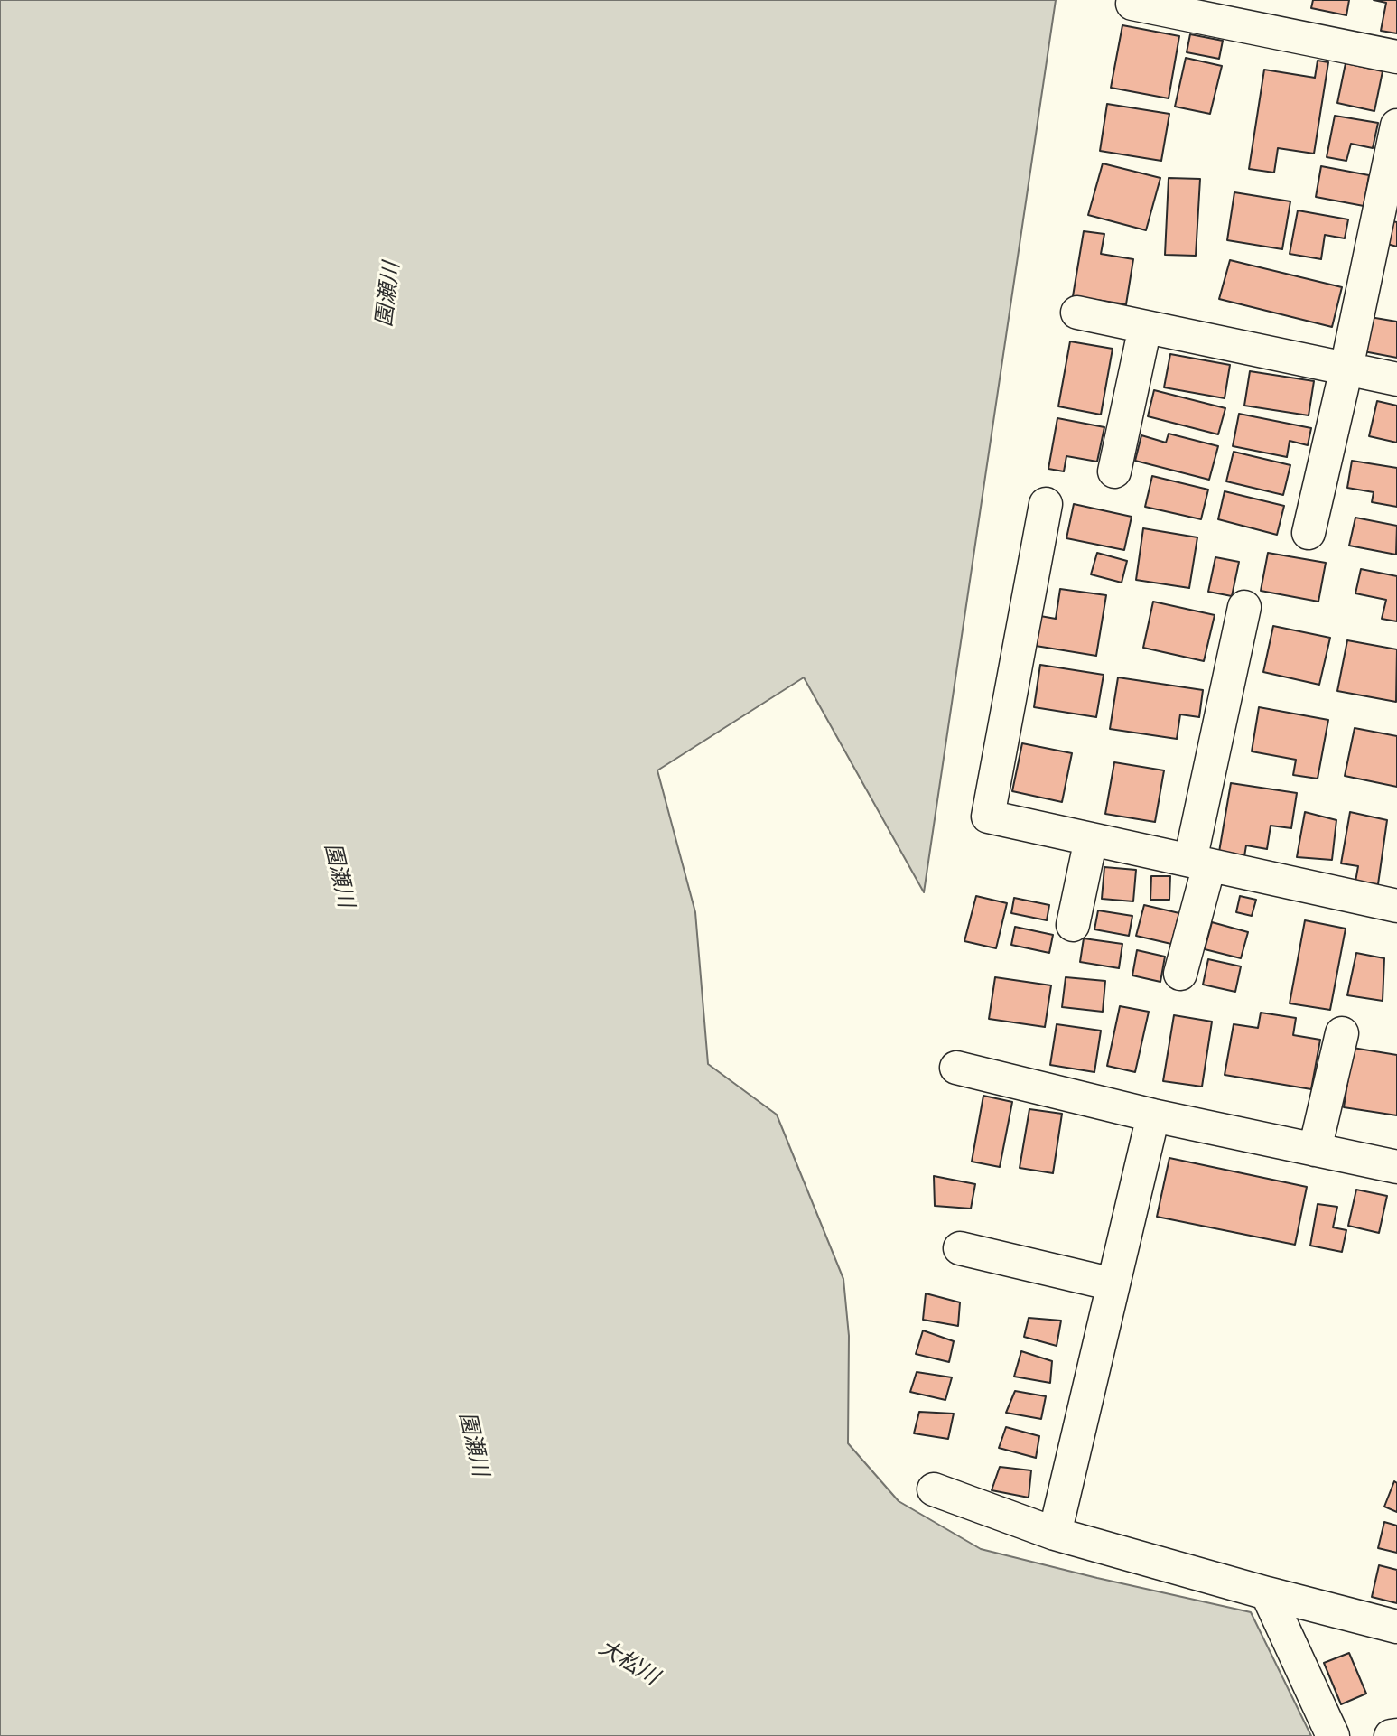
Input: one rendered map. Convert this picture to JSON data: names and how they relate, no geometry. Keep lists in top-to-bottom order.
{
  "water": ["園瀬川", "大松川"]
}
